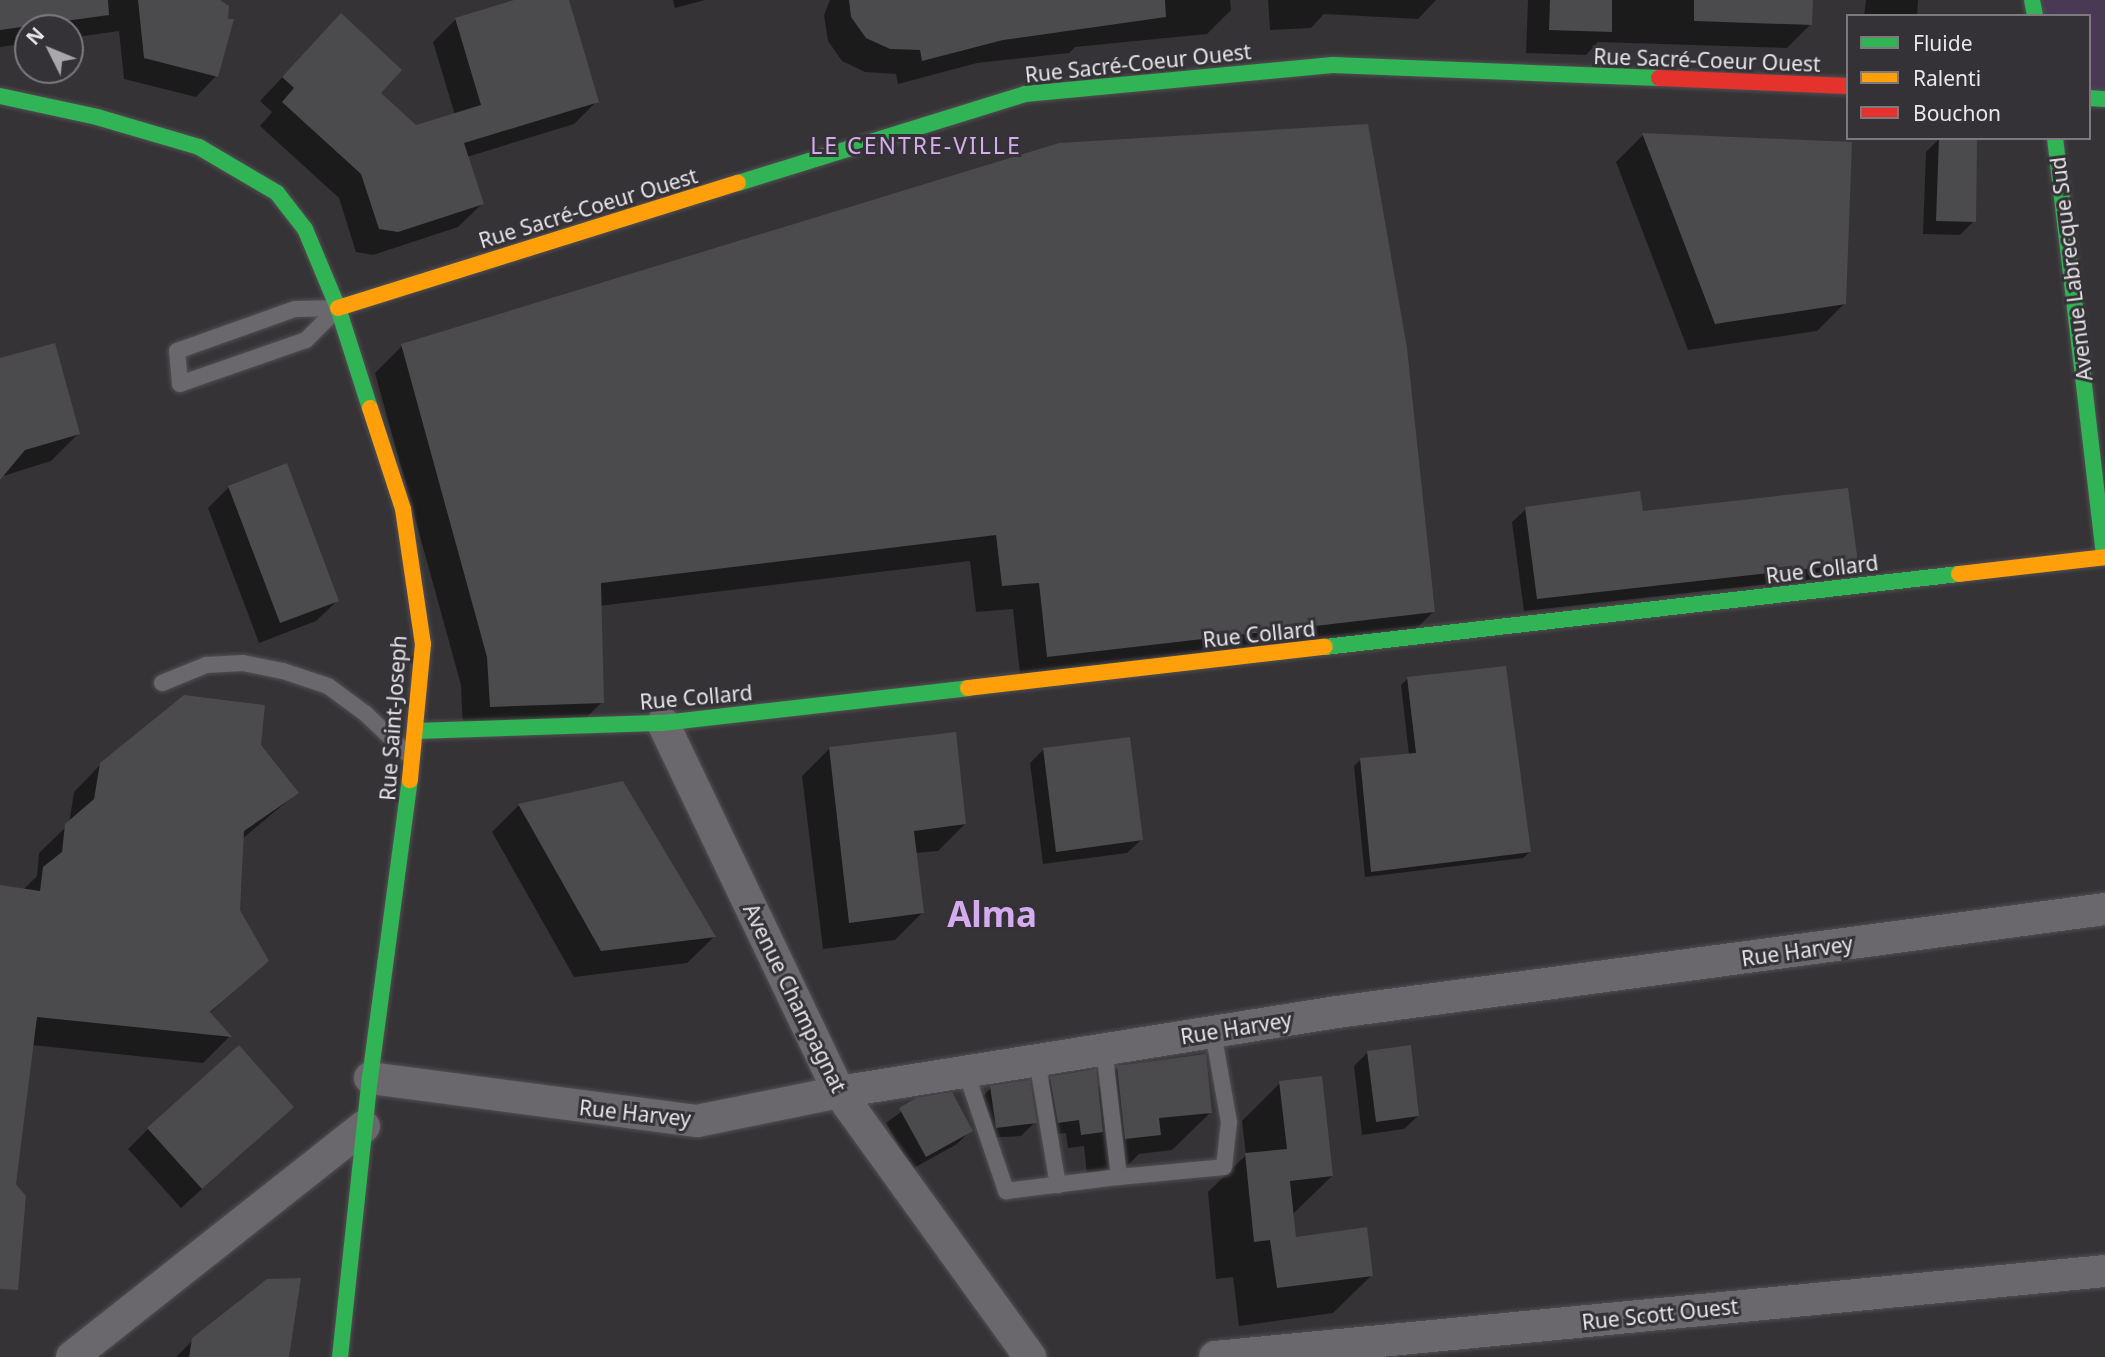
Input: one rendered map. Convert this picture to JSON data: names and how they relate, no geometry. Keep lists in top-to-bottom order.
{
  "streets": {
    "street": [
      "Rue Sacré-Coeur Ouest",
      "Avenue Labrecque Sud",
      "Rue Collard",
      "Rue Saint-Joseph",
      "Rue Harvey",
      "Avenue Champagnat",
      "Rue Scott Ouest"
    ]
  },
  "crossings": [
    ["Rue Sacré-Coeur Ouest", "Rue Saint-Joseph"],
    ["Avenue Labrecque Sud", "Rue Collard"],
    ["Rue Collard", "Rue Saint-Joseph"],
    ["Rue Collard", "Avenue Champagnat"],
    ["Rue Saint-Joseph", "Rue Harvey"],
    ["Rue Harvey", "Avenue Champagnat"]
  ],
  "districts": ["LE CENTRE-VILLE", "Alma"],
  "legend": ["Fluide", "Ralenti", "Bouchon"],
  "north": "top left"
}
